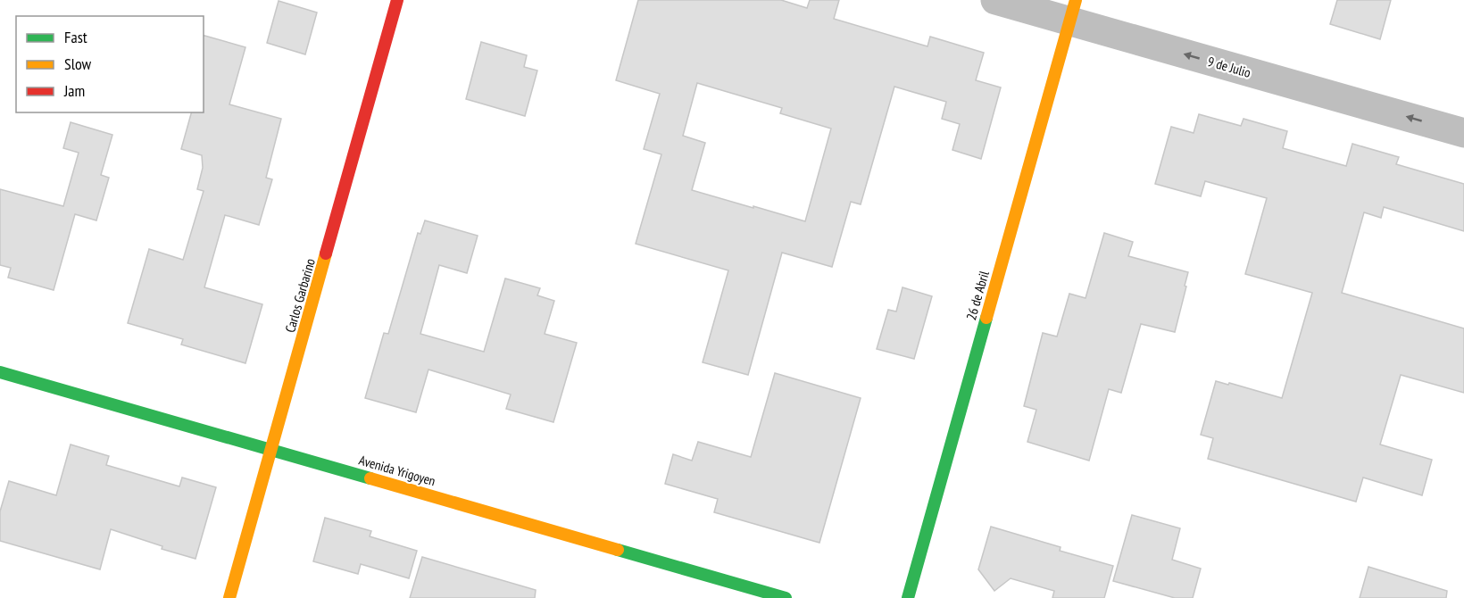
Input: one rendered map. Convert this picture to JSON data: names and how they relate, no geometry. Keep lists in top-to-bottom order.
{
  "streets": {
    "street": [
      "9 de Julio",
      "Carlos Garbarino",
      "26 de Abril",
      "Avenida Yrigoyen"
    ]
  },
  "crossings": [
    ["9 de Julio", "26 de Abril"],
    ["Carlos Garbarino", "Avenida Yrigoyen"]
  ],
  "one_way": ["9 de Julio"],
  "legend": ["Fast", "Slow", "Jam"]
}
